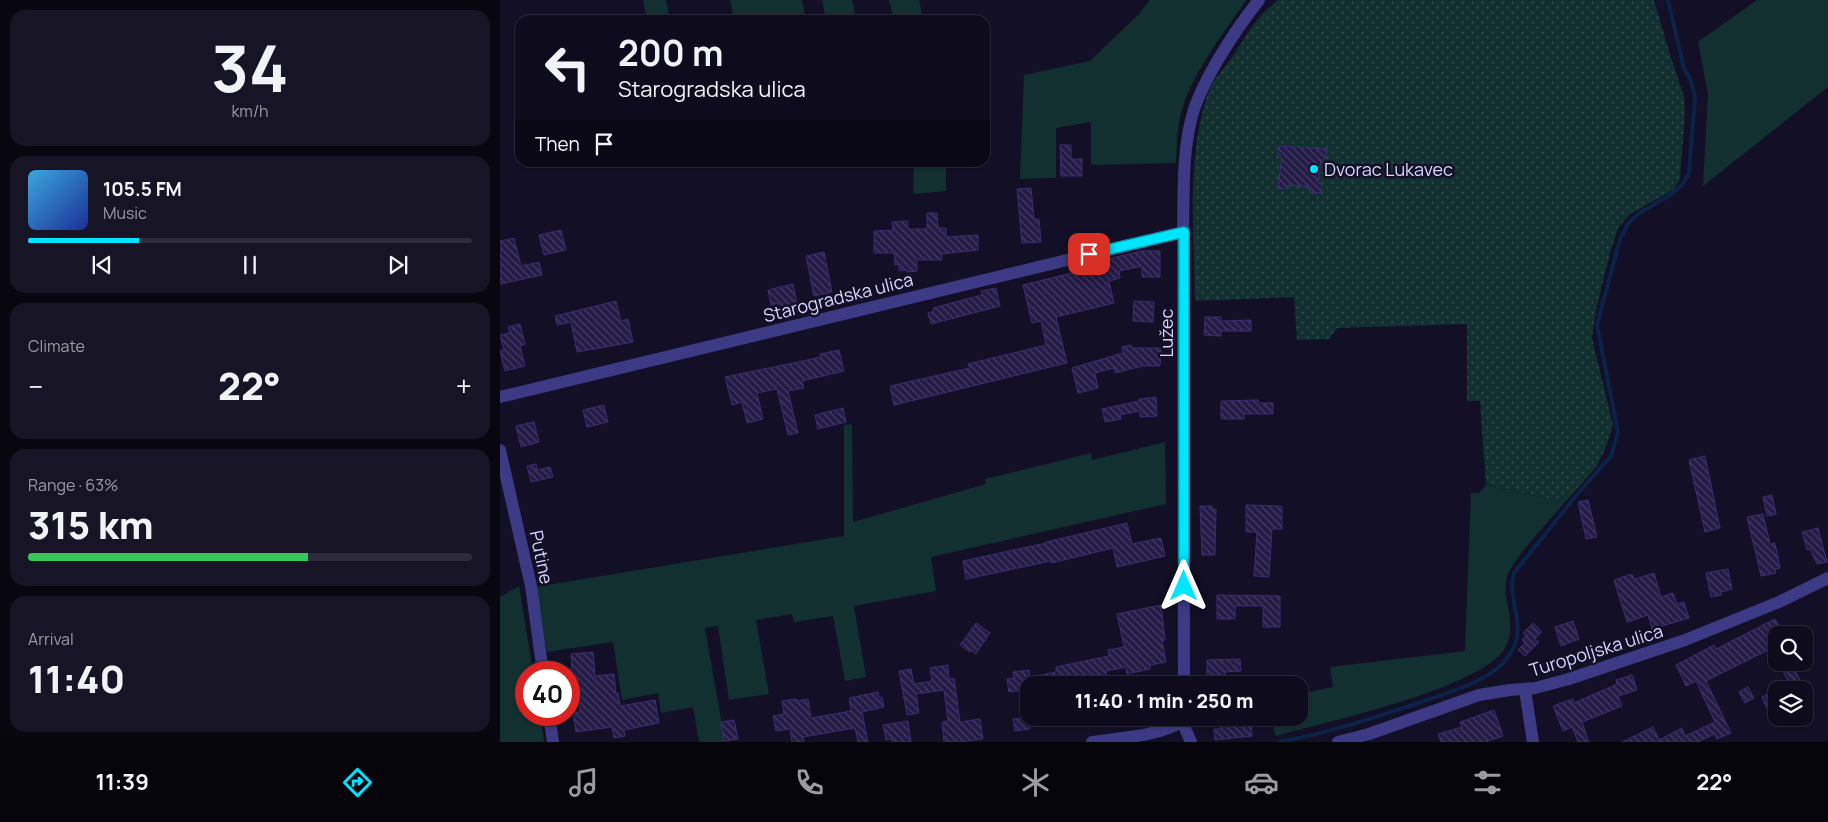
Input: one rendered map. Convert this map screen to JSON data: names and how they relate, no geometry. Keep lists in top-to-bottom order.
{
  "streets": {
    "street": [
      "Starogradska ulica",
      "Lužec",
      "Putine",
      "Turopoljska ulica"
    ]
  },
  "crossings": [
    ["Starogradska ulica", "Lužec"]
  ],
  "places": ["Dvorac Lukavec"],
  "page": {
    "tile": [
      ["34", "km/h"],
      "Climate",
      ["Range · 63%", "315 km"],
      ["Arrival", "11:40"]
    ],
    "turn": ["200 m", "Starogradska ulica"],
    "then": "Then",
    "song": ["105.5 FM", "Music"],
    "heat": ["−", "22°", "+"],
    "limit": "40",
    "trip": "11:40 · 1 min · 250 m",
    "tabs": ["11:39", "22°"]
  }
}
